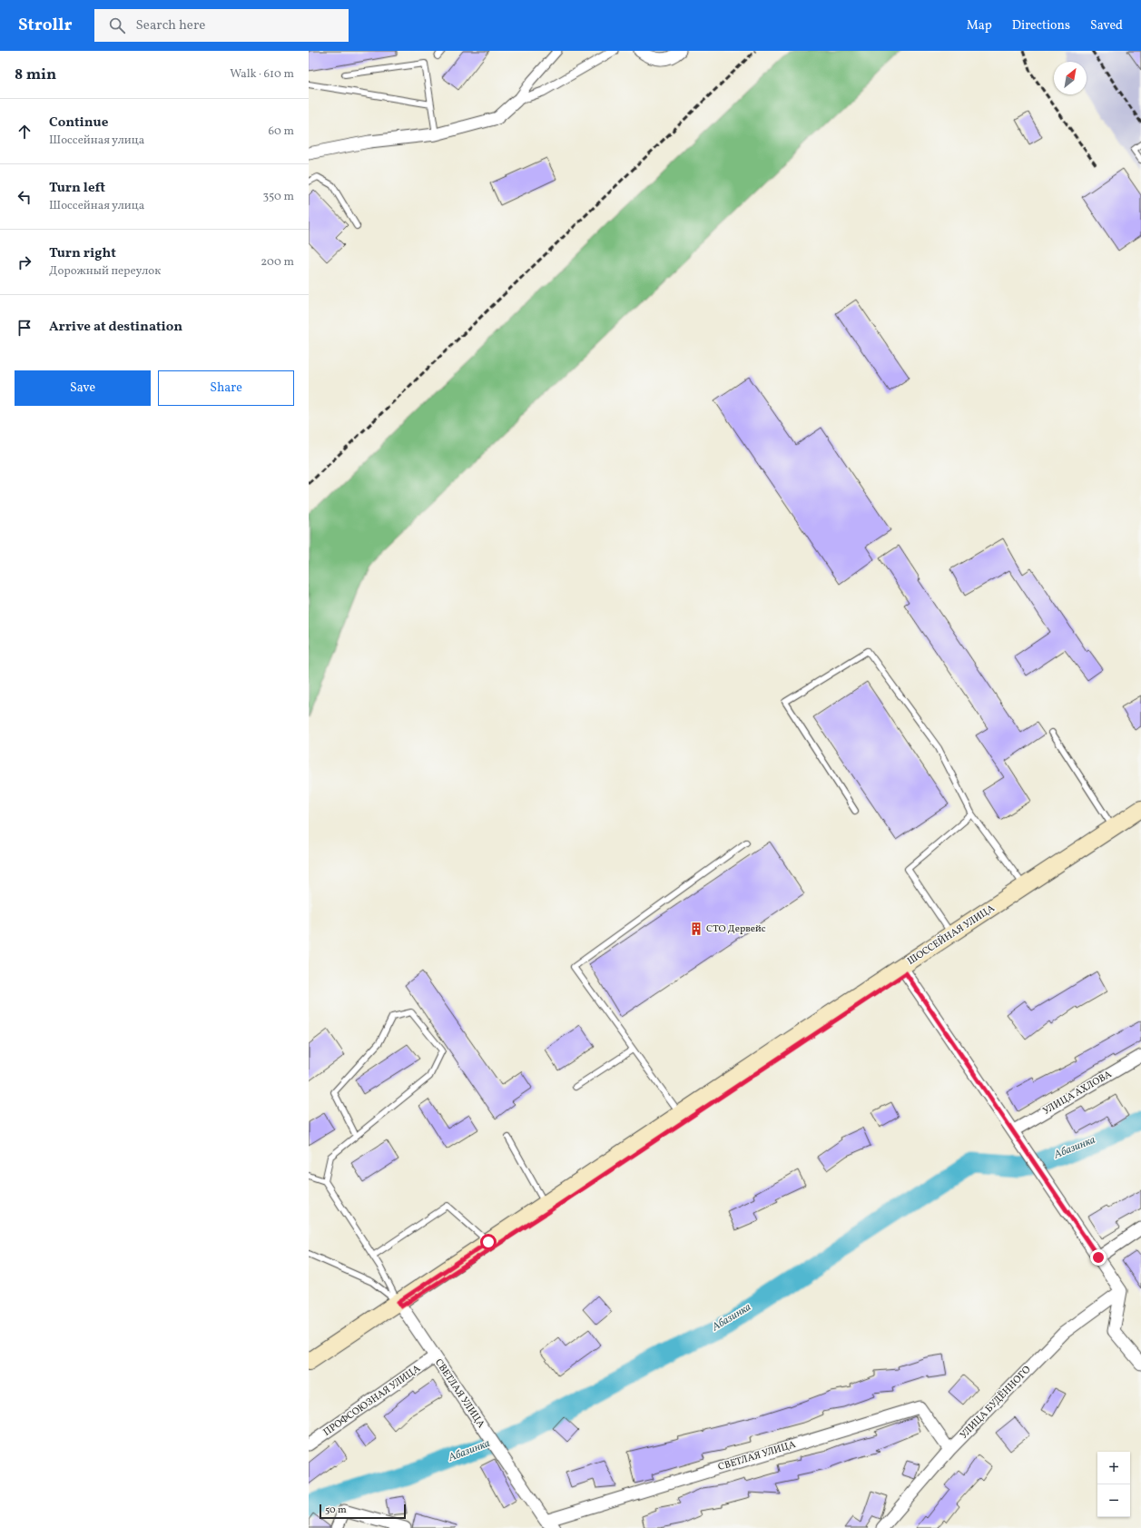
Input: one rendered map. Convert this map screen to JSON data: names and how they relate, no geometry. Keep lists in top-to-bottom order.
{
  "streets": {
    "main road": ["ШОССЕЙНАЯ УЛИЦА"],
    "street": [
      "УЛИЦА АХЛОВА",
      "СВЕТЛАЯ УЛИЦА",
      "ПРОФСОЮЗНАЯ УЛИЦА",
      "УЛИЦА БУДЁННОГО"
    ]
  },
  "crossings": [
    ["ШОССЕЙНАЯ УЛИЦА", "СВЕТЛАЯ УЛИЦА"],
    ["СВЕТЛАЯ УЛИЦА", "ПРОФСОЮЗНАЯ УЛИЦА"],
    ["СВЕТЛАЯ УЛИЦА", "УЛИЦА БУДЁННОГО"]
  ],
  "water": ["Абазинка"],
  "places": {
    "building": ["СТО Дервейс"]
  },
  "scale_bar": "50 m",
  "north": "top right",
  "page": {
    "header": "Strollr",
    "search": "Search here",
    "nav": ["Map", "Directions", "Saved"],
    "heading": ["8 min", "Walk · 610 m"],
    "list": [
      ["Continue", "Шоссейная улица", "60 m"],
      ["Turn left", "Шоссейная улица", "350 m"],
      ["Turn right", "Дорожный переулок", "200 m"],
      "Arrive at destination"
    ],
    "buttons": ["Save", "Share"],
    "map_buttons": ["+", "−"],
    "scale": "50 m"
  }
}
